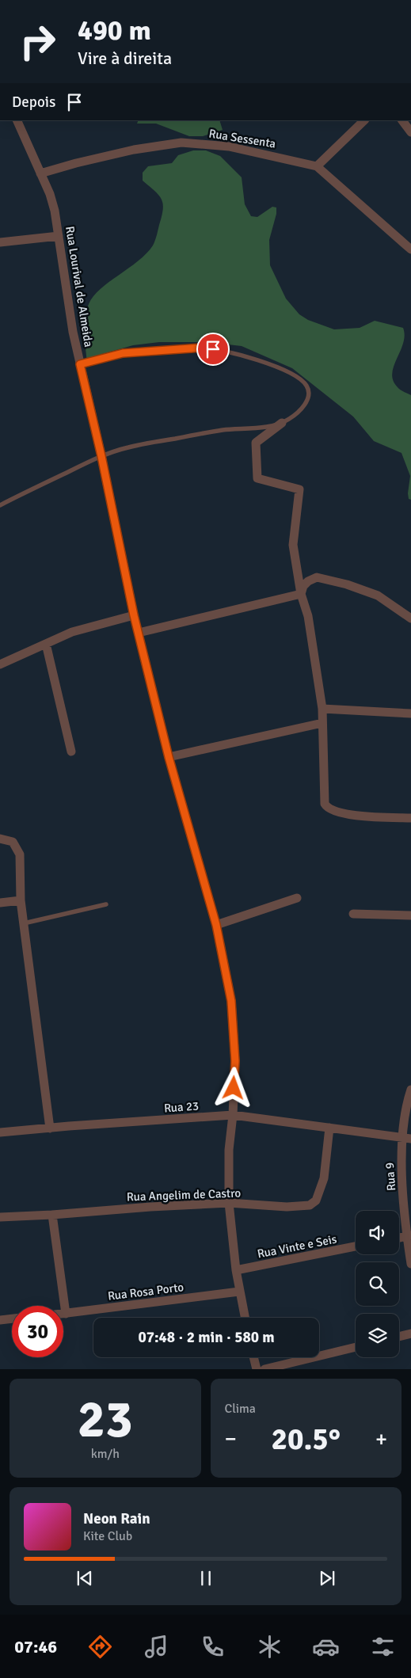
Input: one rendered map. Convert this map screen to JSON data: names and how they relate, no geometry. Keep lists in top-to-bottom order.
{
  "streets": {
    "street": [
      "Rua Sessenta",
      "Rua Lourival de Almeida",
      "Rua 23",
      "Rua 9",
      "Rua Angelim de Castro",
      "Rua Vinte e Seis",
      "Rua Rosa Porto"
    ]
  },
  "crossings": [
    ["Rua Sessenta", "Rua Lourival de Almeida"],
    ["Rua Lourival de Almeida", "Rua 23"],
    ["Rua Lourival de Almeida", "Rua Angelim de Castro"],
    ["Rua Lourival de Almeida", "Rua Vinte e Seis"],
    ["Rua Lourival de Almeida", "Rua Rosa Porto"],
    ["Rua 23", "Rua 9"],
    ["Rua 23", "Rua Angelim de Castro"]
  ],
  "page": {
    "turn": ["490 m", "Vire à direita"],
    "then": "Depois",
    "limit": "30",
    "trip": "07:48 · 2 min · 580 m",
    "tile": [
      ["23", "km/h"],
      "Clima"
    ],
    "heat": ["−", "20.5°", "+"],
    "song": ["Neon Rain", "Kite Club"],
    "tabs": "07:46"
  }
}
